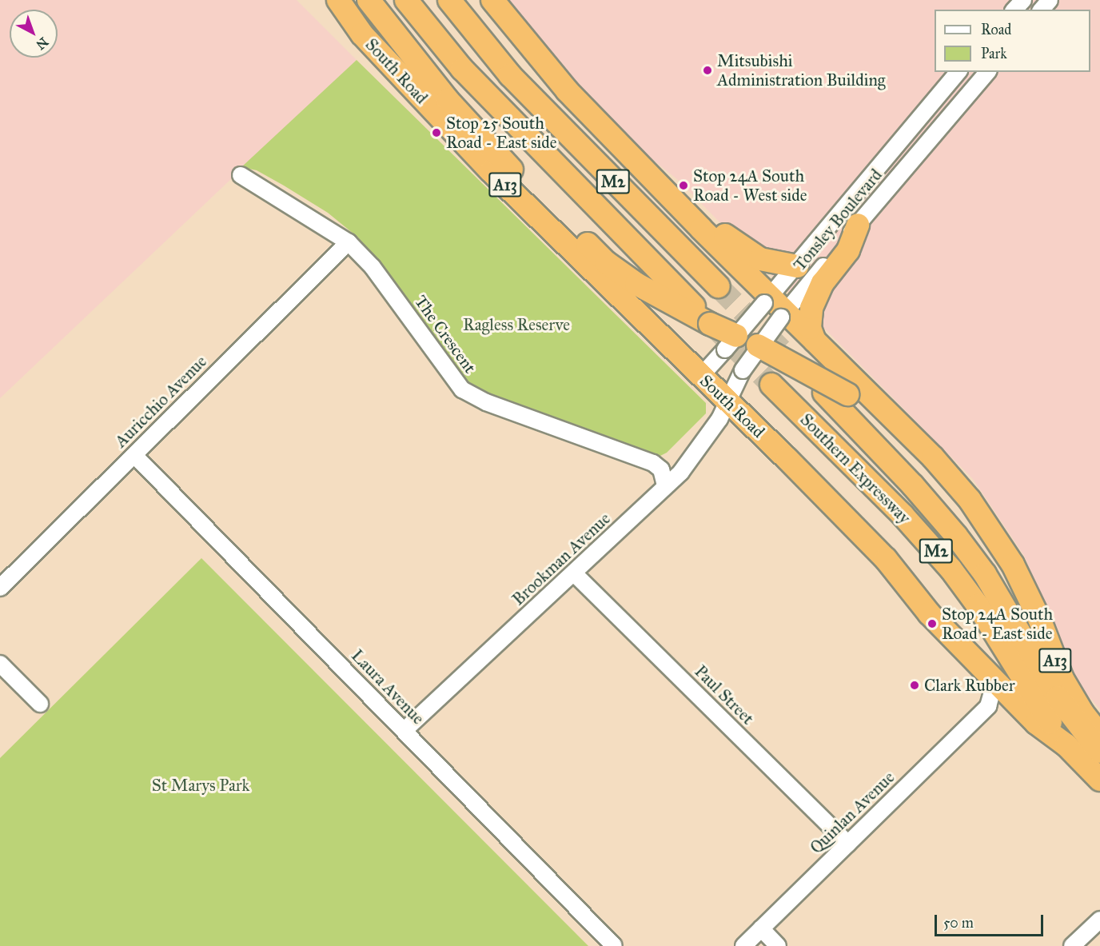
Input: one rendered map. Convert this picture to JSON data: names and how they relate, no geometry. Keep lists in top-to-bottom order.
{
  "streets": {
    "highway": [
      "South Road",
      "M2",
      "A13",
      "Southern Expressway"
    ],
    "street": [
      "Tonsley Boulevard",
      "The Crescent",
      "Auricchio Avenue",
      "Brookman Avenue",
      "Laura Avenue",
      "Paul Street",
      "Quinlan Avenue"
    ]
  },
  "crossings": [
    ["South Road", "Tonsley Boulevard"],
    ["South Road", "Southern Expressway"],
    ["South Road", "Brookman Avenue"],
    ["A13", "Tonsley Boulevard"],
    ["Tonsley Boulevard", "Brookman Avenue"],
    ["The Crescent", "Auricchio Avenue"],
    ["The Crescent", "Brookman Avenue"],
    ["Auricchio Avenue", "Laura Avenue"],
    ["Brookman Avenue", "Laura Avenue"],
    ["Brookman Avenue", "Paul Street"],
    ["Paul Street", "Quinlan Avenue"]
  ],
  "parks": ["Ragless Reserve", "St Marys Park"],
  "places": [
    "Mitsubishi Administration Building",
    "Stop 25 South Road - East side",
    "Stop 24A South Road - West side",
    "Stop 24A South Road - East side",
    "Clark Rubber"
  ],
  "legend": ["Road", "Park"],
  "scale_bar": "50 m",
  "north": "bottom right"
}
